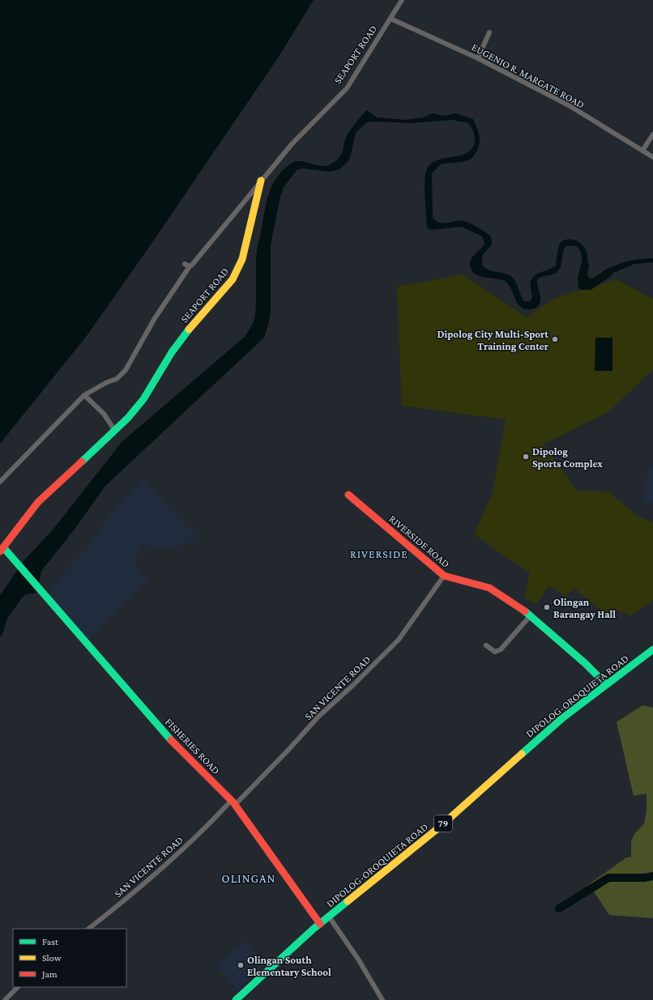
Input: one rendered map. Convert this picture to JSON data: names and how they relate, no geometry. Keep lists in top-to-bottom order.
{
  "streets": {
    "street": [
      "SEAPORT ROAD",
      "EUGENIO R. MARGATE ROAD",
      "RIVERSIDE ROAD",
      "SAN VICENTE ROAD",
      "DIPOLOG-OROQUIETA ROAD",
      "FISHERIES ROAD",
      "79"
    ]
  },
  "crossings": [
    ["SEAPORT ROAD", "EUGENIO R. MARGATE ROAD"],
    ["SEAPORT ROAD", "FISHERIES ROAD"],
    ["RIVERSIDE ROAD", "SAN VICENTE ROAD"],
    ["RIVERSIDE ROAD", "DIPOLOG-OROQUIETA ROAD"],
    ["SAN VICENTE ROAD", "FISHERIES ROAD"],
    ["DIPOLOG-OROQUIETA ROAD", "FISHERIES ROAD"]
  ],
  "districts": ["RIVERSIDE", "OLINGAN"],
  "places": [
    "Dipolog City Multi-Sport Training Center",
    "Dipolog Sports Complex",
    "Olingan Barangay Hall",
    "Olingan South Elementary School"
  ],
  "legend": ["Fast", "Slow", "Jam"]
}
